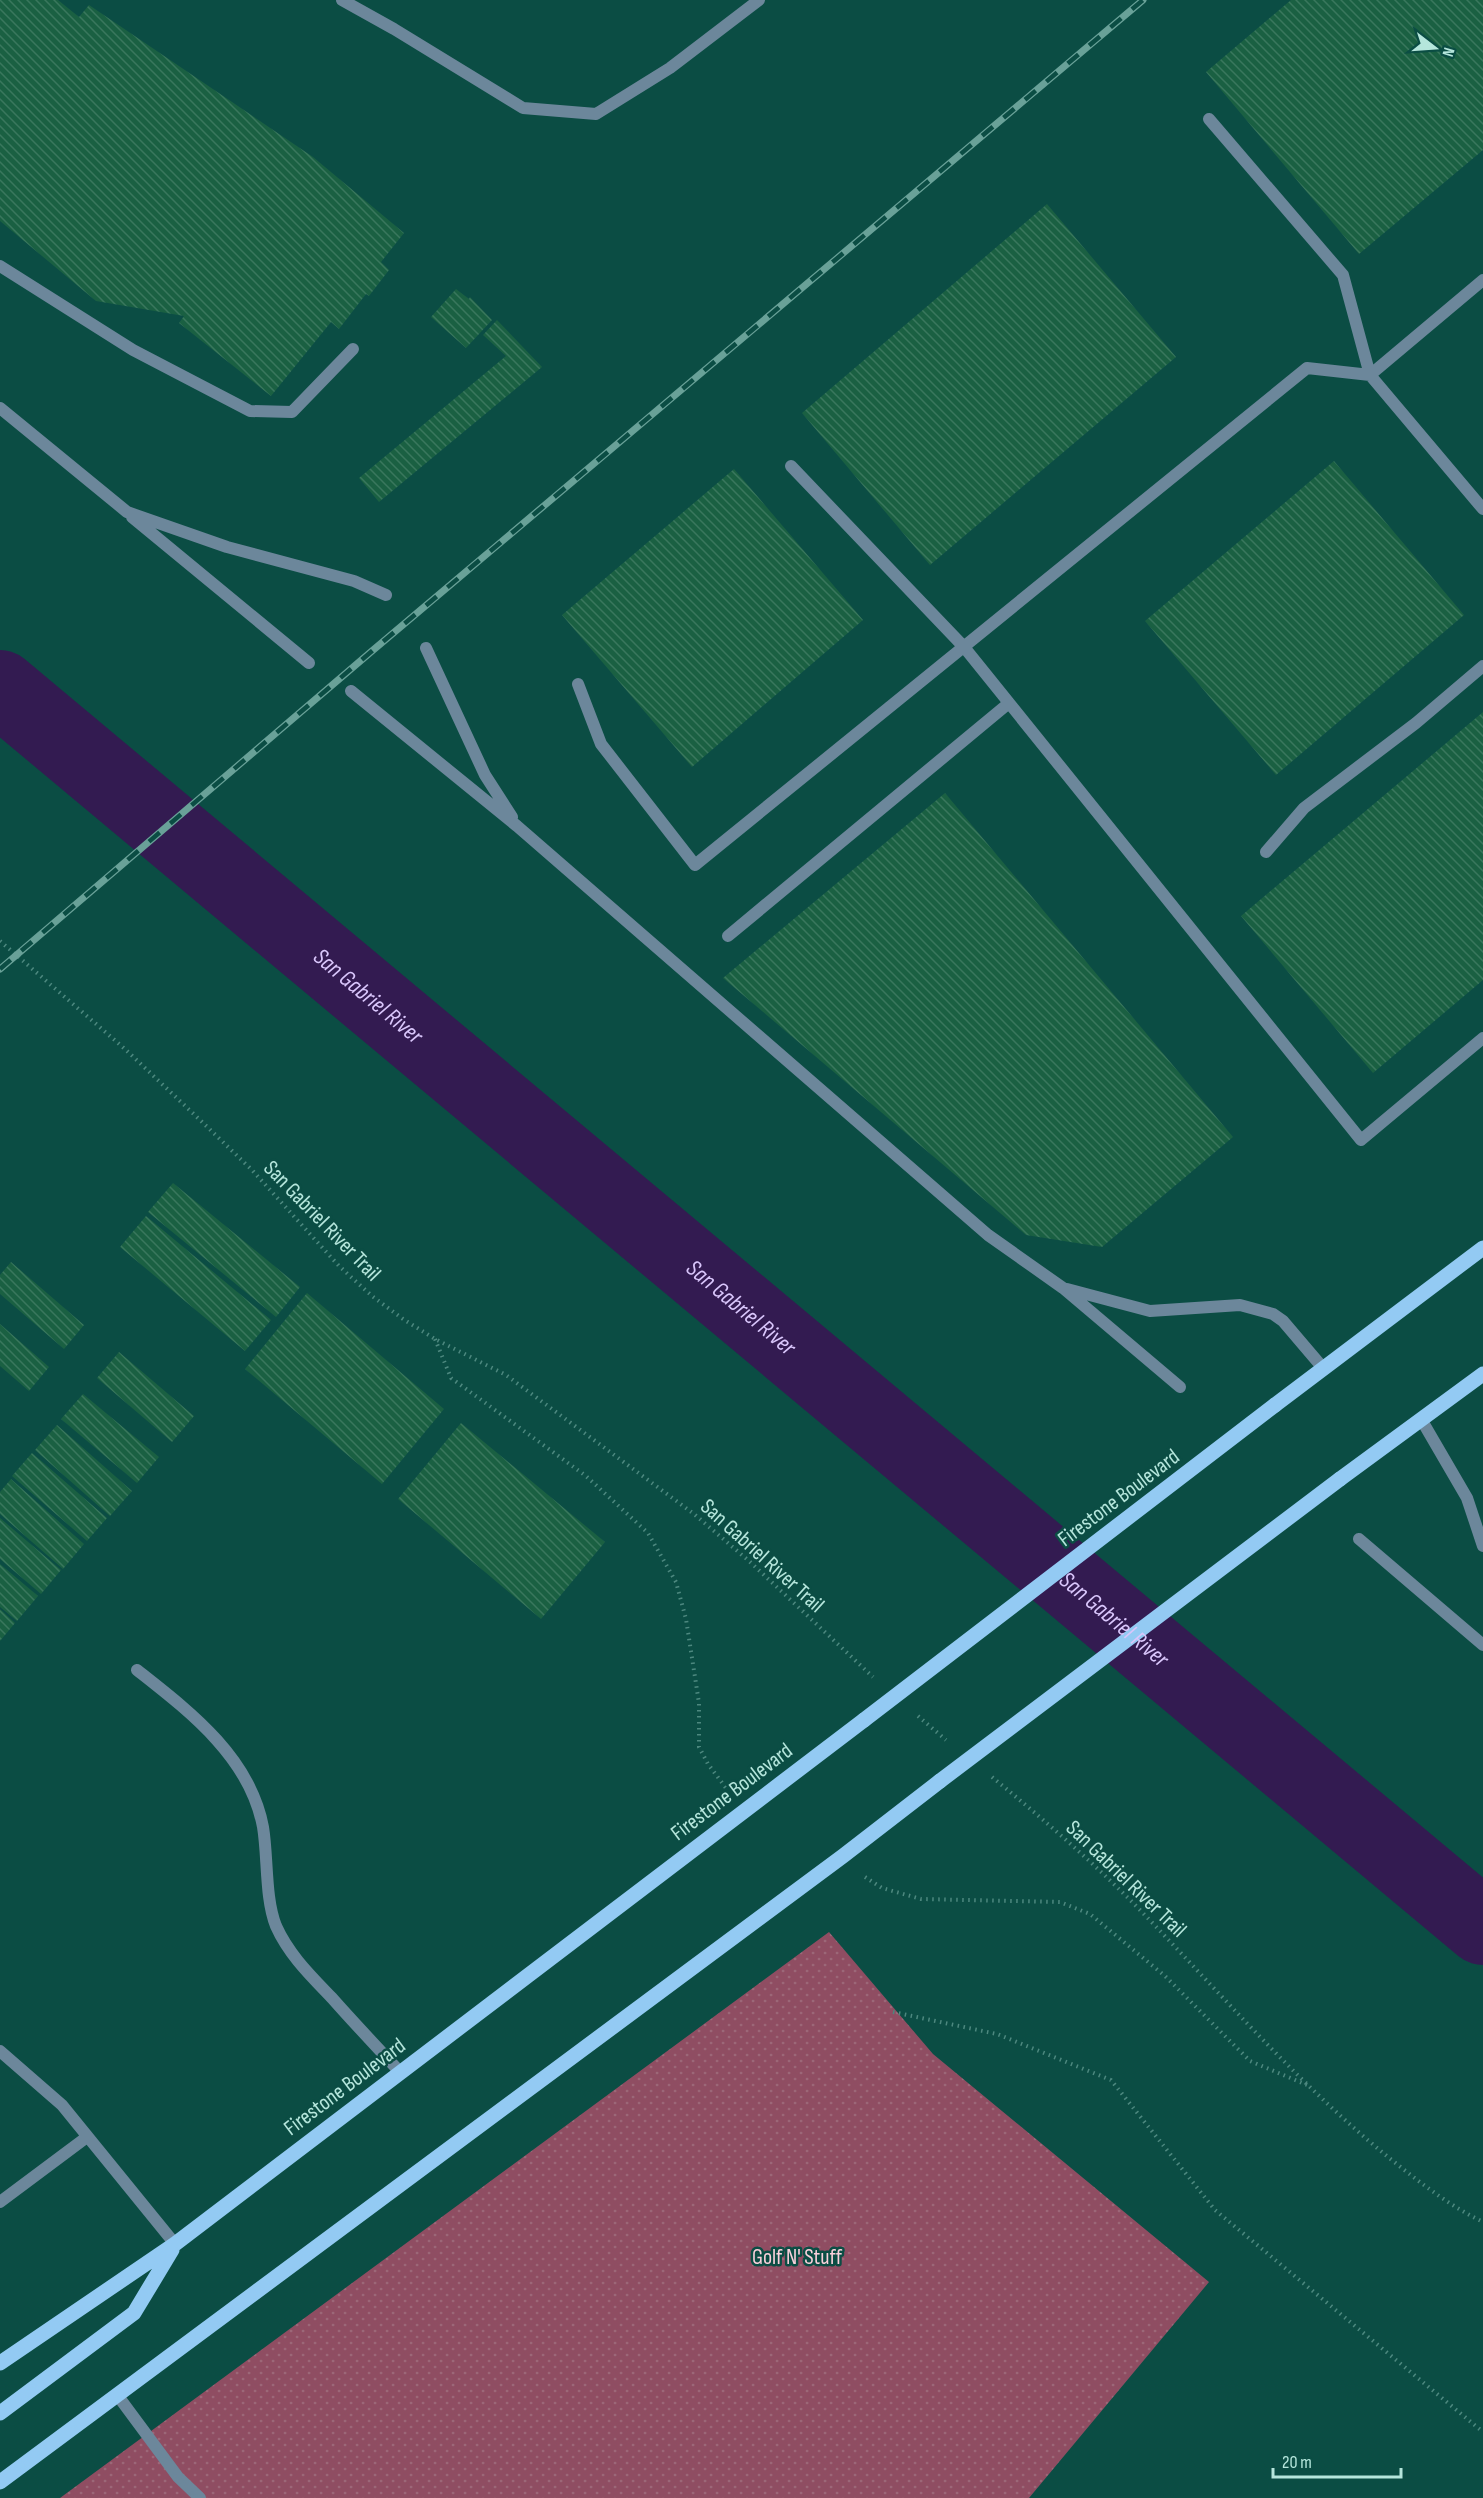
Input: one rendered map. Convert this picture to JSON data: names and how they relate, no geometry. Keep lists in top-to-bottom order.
{
  "streets": {
    "main road": ["Firestone Boulevard"],
    "path": ["San Gabriel River Trail"]
  },
  "water": ["San Gabriel River"],
  "parks": ["Golf N' Stuff"],
  "scale_bar": "20 m",
  "north": "right"
}
